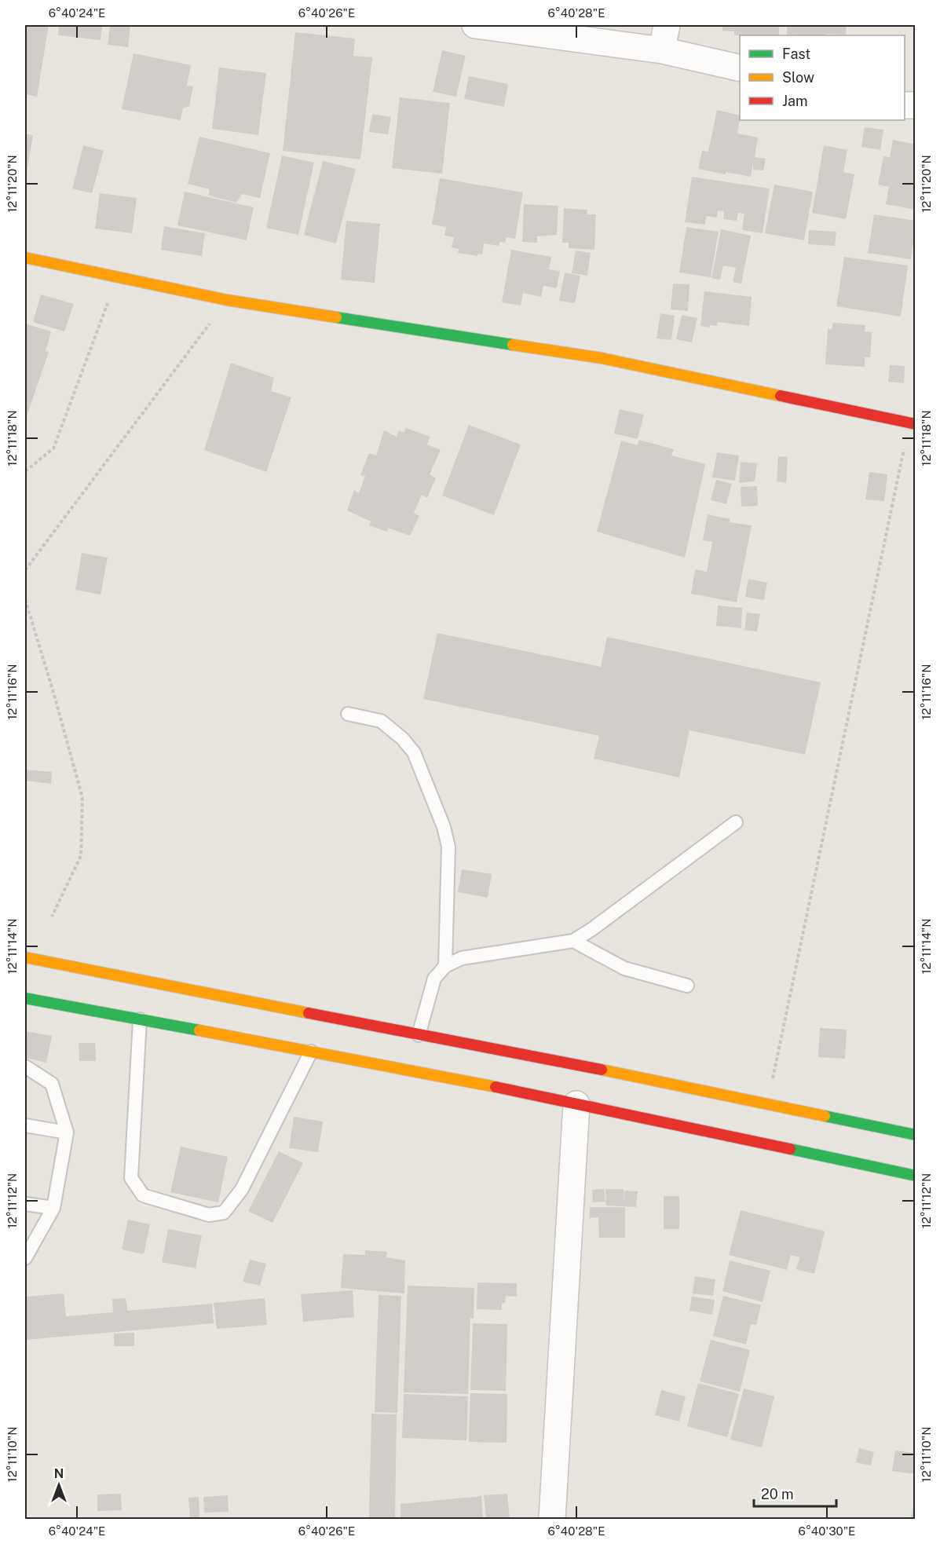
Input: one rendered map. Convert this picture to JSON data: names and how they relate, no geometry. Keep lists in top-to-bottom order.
{
  "legend": ["Fast", "Slow", "Jam"],
  "scale_bar": "20 m",
  "north": "top",
  "coordinates": [
    "6°40'24\"E",
    "6°40'26\"E",
    "6°40'28\"E",
    "12°11'20\"N",
    "12°11'18\"N",
    "12°11'16\"N",
    "12°11'14\"N",
    "12°11'12\"N",
    "12°11'10\"N",
    "6°40'30\"E"
  ]
}
